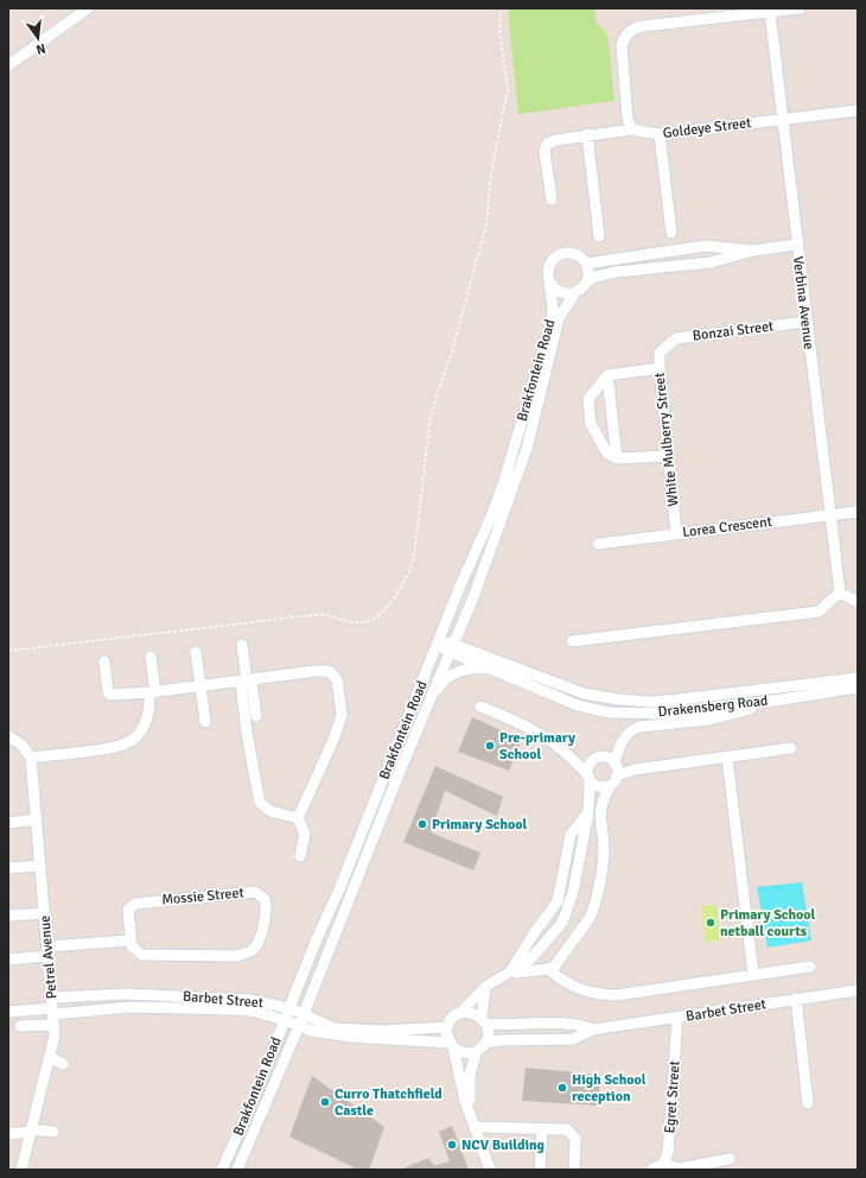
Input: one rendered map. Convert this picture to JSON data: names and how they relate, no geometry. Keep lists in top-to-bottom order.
{
  "streets": {
    "street": [
      "Goldeye Street",
      "Verbina Avenue",
      "Bonzai Street",
      "Brakfontein Road",
      "White Mulberry Street",
      "Lorea Crescent",
      "Drakensberg Road",
      "Mossie Street",
      "Petrel Avenue",
      "Barbet Street",
      "Egret Street"
    ]
  },
  "crossings": [
    ["Goldeye Street", "Verbina Avenue"],
    ["Verbina Avenue", "Bonzai Street"],
    ["Verbina Avenue", "Lorea Crescent"],
    ["Bonzai Street", "White Mulberry Street"],
    ["Brakfontein Road", "Drakensberg Road"],
    ["Brakfontein Road", "Barbet Street"],
    ["White Mulberry Street", "Lorea Crescent"],
    ["Petrel Avenue", "Barbet Street"],
    ["Barbet Street", "Egret Street"]
  ],
  "places": [
    "Pre-primary School",
    "Primary School",
    "Primary School netball courts",
    "High School reception",
    "Curro Thatchfield Castle",
    "NCV Building"
  ],
  "north": "bottom"
}
